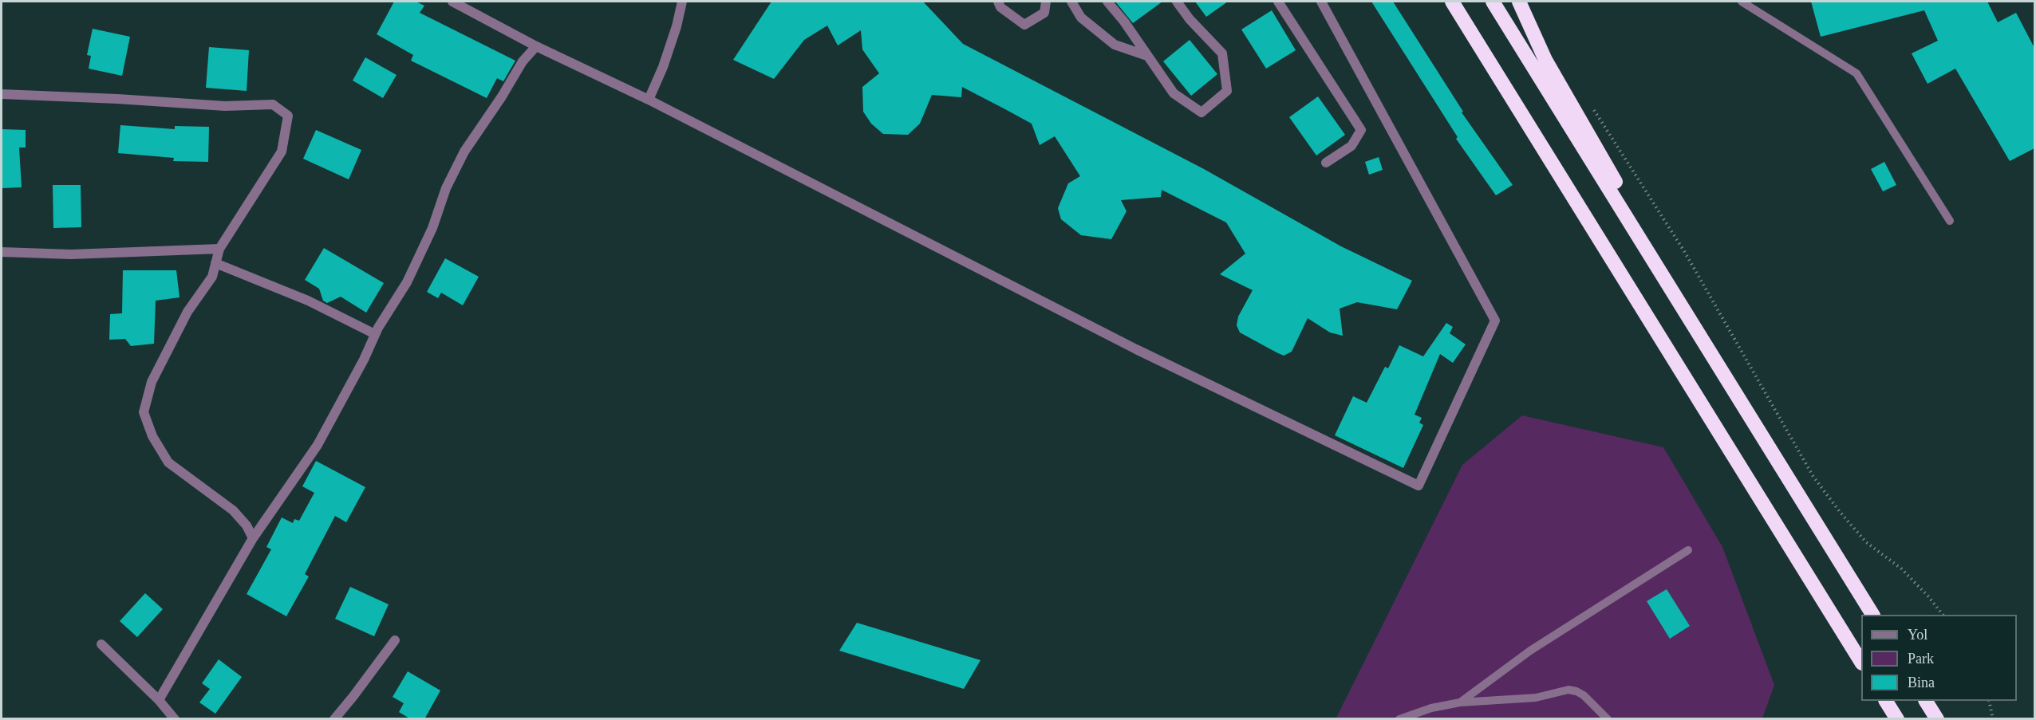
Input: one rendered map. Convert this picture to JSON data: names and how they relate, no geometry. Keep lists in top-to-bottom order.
{
  "legend": ["Yol", "Park", "Bina"]
}
